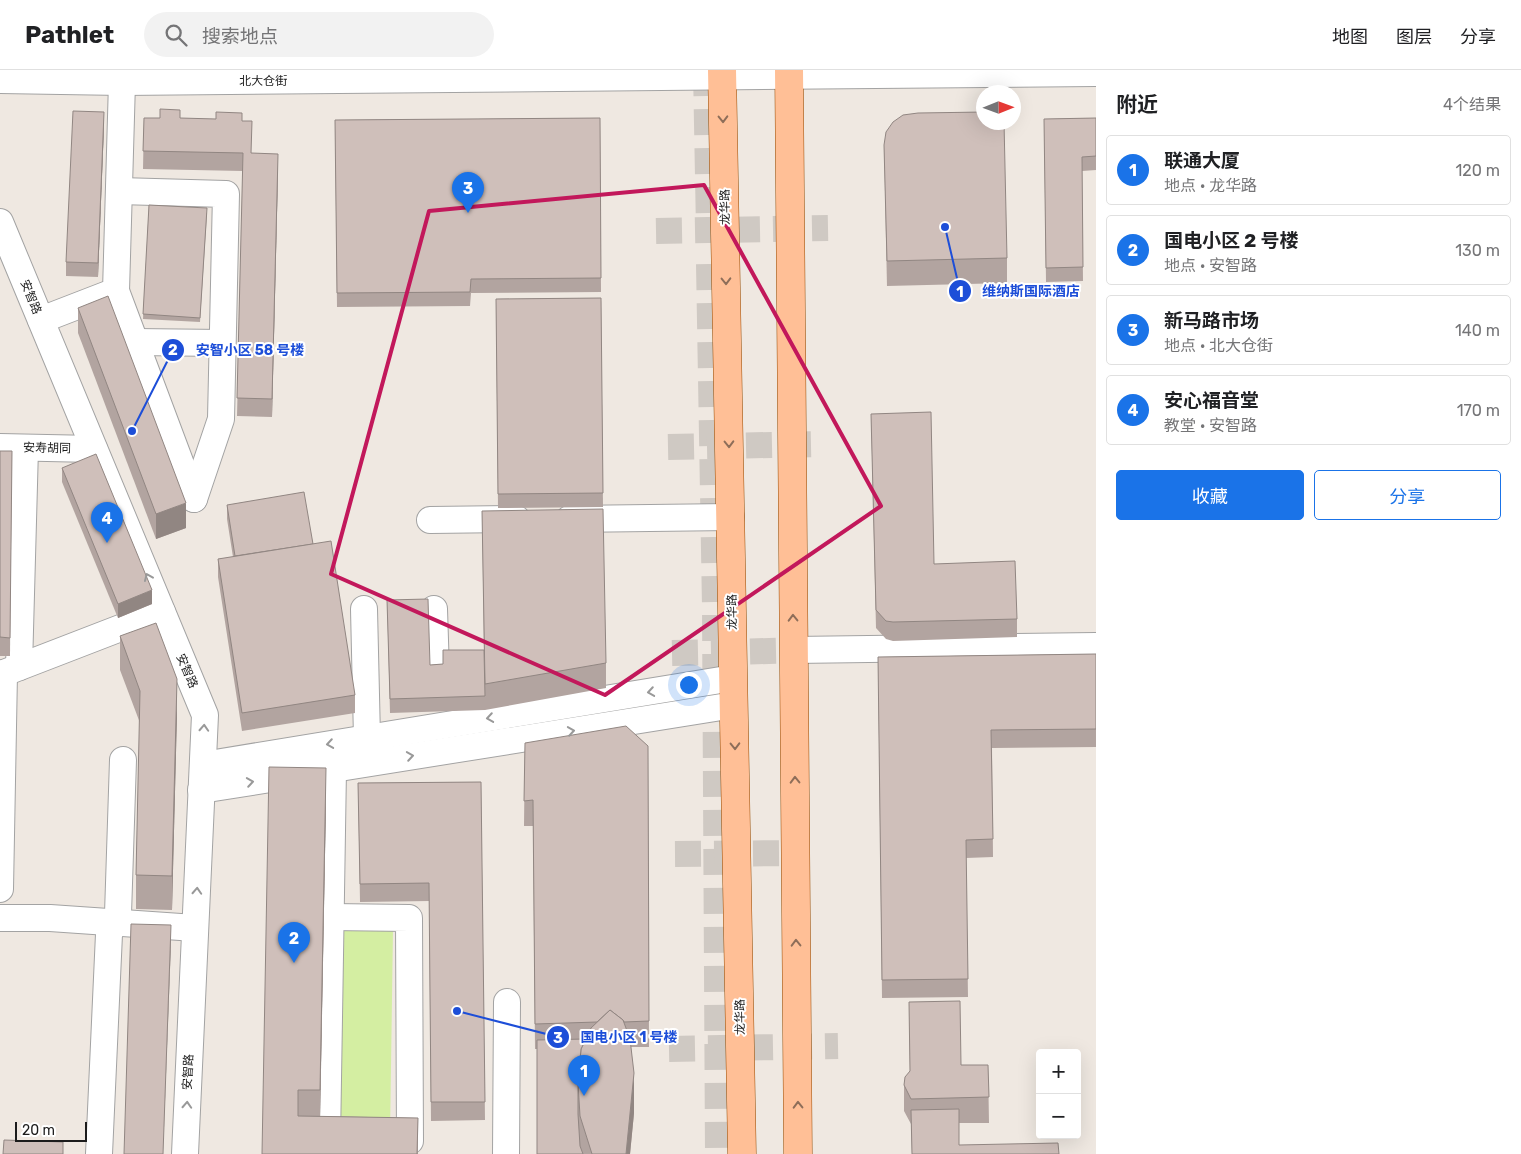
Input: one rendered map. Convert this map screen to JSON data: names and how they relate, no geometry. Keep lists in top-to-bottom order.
{
  "streets": {
    "main road": ["龙华路"],
    "street": ["北大仓街", "安智路", "安寿胡同"]
  },
  "crossings": [
    ["北大仓街", "龙华路"],
    ["安智路", "安寿胡同"]
  ],
  "places": ["维纳斯国际酒店", "安智小区 58 号楼", "国电小区 1 号楼"],
  "scale_bar": "20 m",
  "north": "right",
  "page": {
    "header": "Pathlet",
    "search": "搜索地点",
    "nav": ["地图", "图层", "分享"],
    "heading": ["附近", "4个结果"],
    "list": [
      {
        "mark": "1",
        "name": "联通大厦",
        "note": "地点 · 龙华路",
        "value": "120 m"
      },
      {
        "mark": "2",
        "name": "国电小区 2 号楼",
        "note": "地点 · 安智路",
        "value": "130 m"
      },
      {
        "mark": "3",
        "name": "新马路市场",
        "note": "地点 · 北大仓街",
        "value": "140 m"
      },
      {
        "mark": "4",
        "name": "安心福音堂",
        "note": "教堂 · 安智路",
        "value": "170 m"
      }
    ],
    "pins": [
      "3",
      "4",
      "2",
      "1"
    ],
    "buttons": ["收藏", "分享"],
    "map_buttons": ["+", "−"],
    "scale": "20 m"
  }
}
